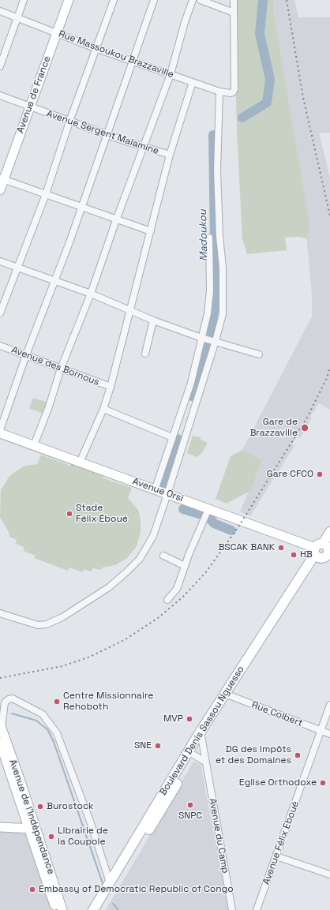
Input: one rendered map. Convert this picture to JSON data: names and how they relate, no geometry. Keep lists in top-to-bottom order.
{
  "streets": {
    "main road": [
      "Avenue de France",
      "Avenue Orsi",
      "Boulevard Denis Sassou Nguesso",
      "Avenue de l'Indépendance"
    ],
    "street": [
      "Rue Massoukou Brazzaville",
      "Avenue Sergent Malamine",
      "Avenue des Bornous",
      "Rue Colbert",
      "Avenue du Camp",
      "Avenue Félix Eboué"
    ]
  },
  "crossings": [
    ["Rue Massoukou Brazzaville", "Avenue de France"],
    ["Avenue de France", "Avenue Sergent Malamine"],
    ["Avenue Orsi", "Boulevard Denis Sassou Nguesso"],
    ["Rue Colbert", "Boulevard Denis Sassou Nguesso"],
    ["Rue Colbert", "Avenue Félix Eboué"],
    ["Boulevard Denis Sassou Nguesso", "Avenue du Camp"]
  ],
  "water": ["Madoukou"],
  "places": [
    "Gare de Brazzaville",
    "Gare CFCO",
    "Stade Félix Éboué",
    "BSCAK BANK",
    "HB",
    "Centre Missionnaire Rehoboth",
    "MVP",
    "SNE",
    "DG des Impôts et des Domaines",
    "Eglise Orthodoxe",
    "SNPC",
    "Burostock",
    "Librairie de la Coupole",
    "Embassy of Democratic Republic of Congo"
  ]
}
